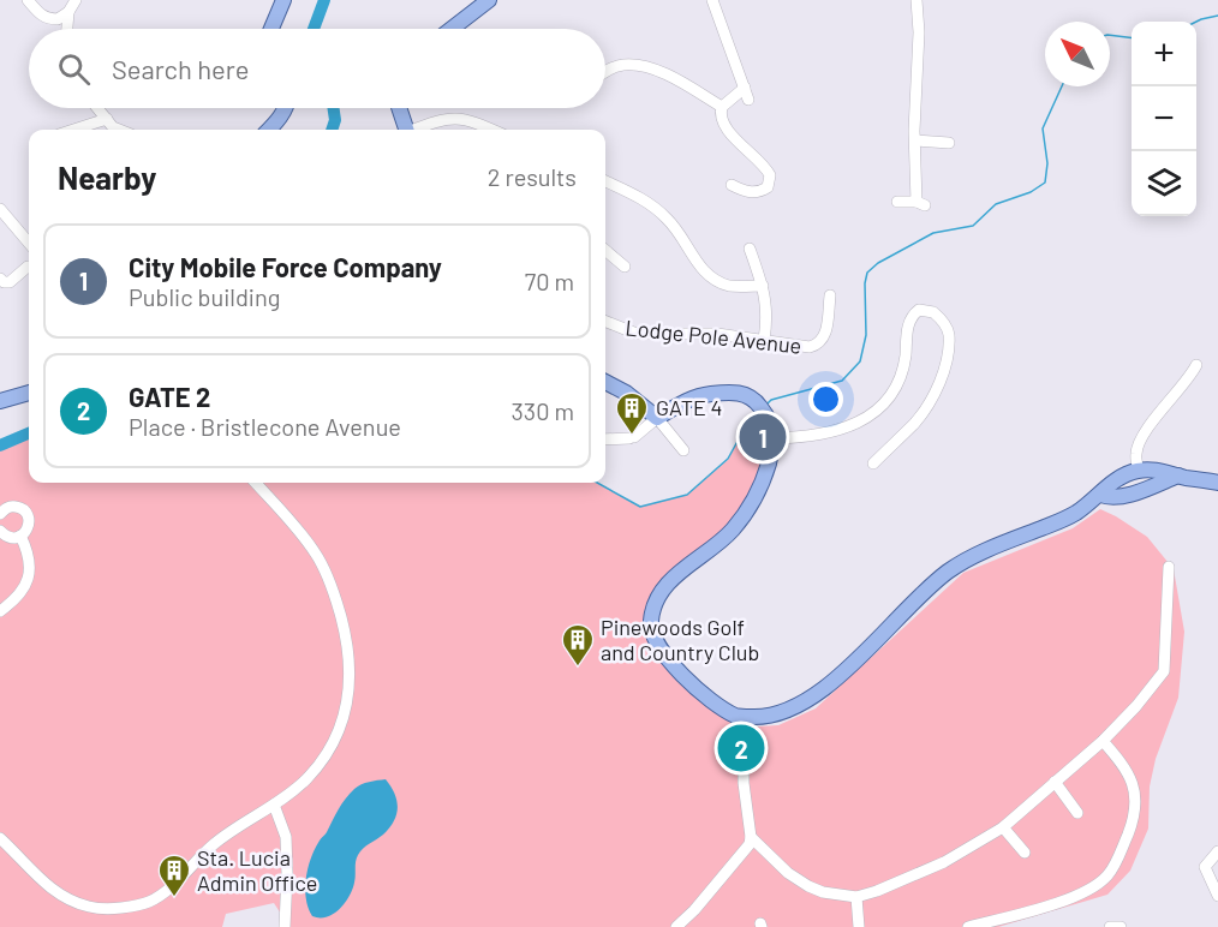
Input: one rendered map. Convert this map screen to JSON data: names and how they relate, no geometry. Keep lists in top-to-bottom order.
{
  "streets": {
    "street": ["Lodge Pole Avenue"]
  },
  "places": {
    "building": ["GATE 4", "Pinewoods Golf and Country Club", "Sta. Lucia Admin Office"]
  },
  "north": "top left",
  "page": {
    "map_buttons": ["+", "−"],
    "search": "Search here",
    "heading": ["Nearby", "2 results"],
    "list": [
      {
        "mark": "1",
        "name": "City Mobile Force Company",
        "note": "Public building",
        "value": "70 m"
      },
      {
        "mark": "2",
        "name": "GATE 2",
        "note": "Place · Bristlecone Avenue",
        "value": "330 m"
      }
    ],
    "pins": ["1", "2"]
  }
}
